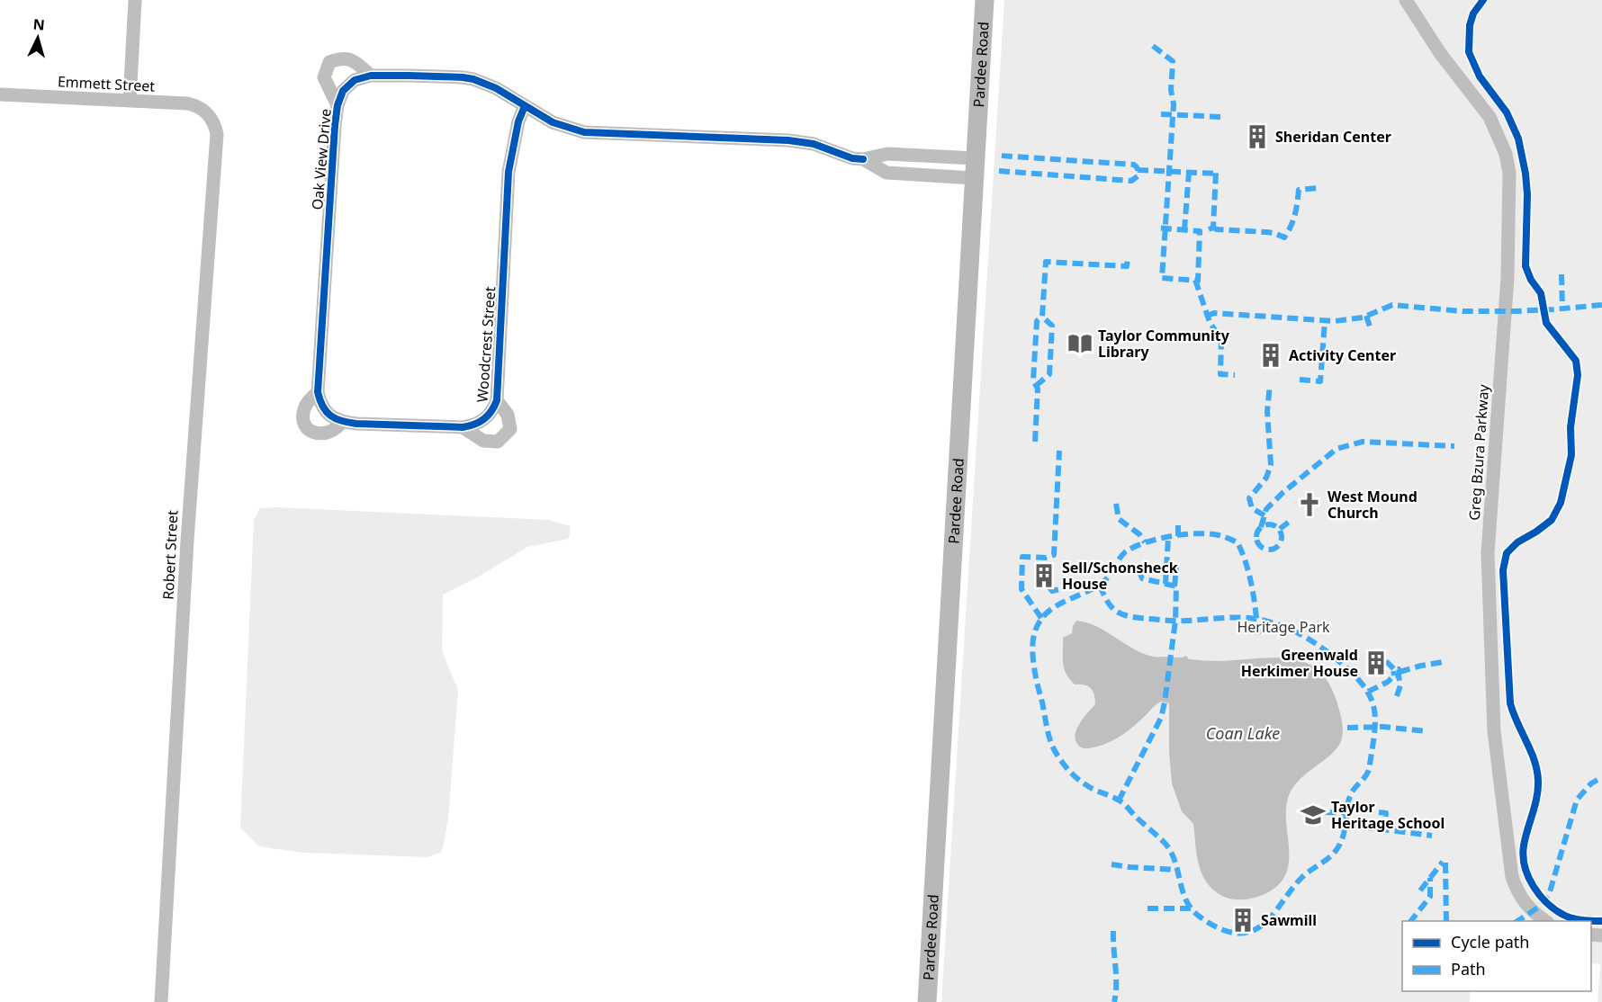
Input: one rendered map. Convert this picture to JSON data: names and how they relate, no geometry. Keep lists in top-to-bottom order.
{
  "streets": {
    "main road": ["Pardee Road"],
    "street": [
      "Emmett Street",
      "Oak View Drive",
      "Woodcrest Street",
      "Greg Bzura Parkway",
      "Robert Street"
    ]
  },
  "crossings": [
    ["Pardee Road", "Oak View Drive"],
    ["Emmett Street", "Robert Street"],
    ["Oak View Drive", "Woodcrest Street"]
  ],
  "water": ["Coan Lake"],
  "parks": ["Heritage Park"],
  "places": {
    "building": [
      "Sheridan Center",
      "Activity Center",
      "Sell/Schonsheck House",
      "Greenwald Herkimer House",
      "Sawmill"
    ],
    "library": ["Taylor Community Library"],
    "church": ["West Mound Church"],
    "school or university": ["Taylor Heritage School"]
  },
  "legend": ["Cycle path", "Path"],
  "north": "top"
}
